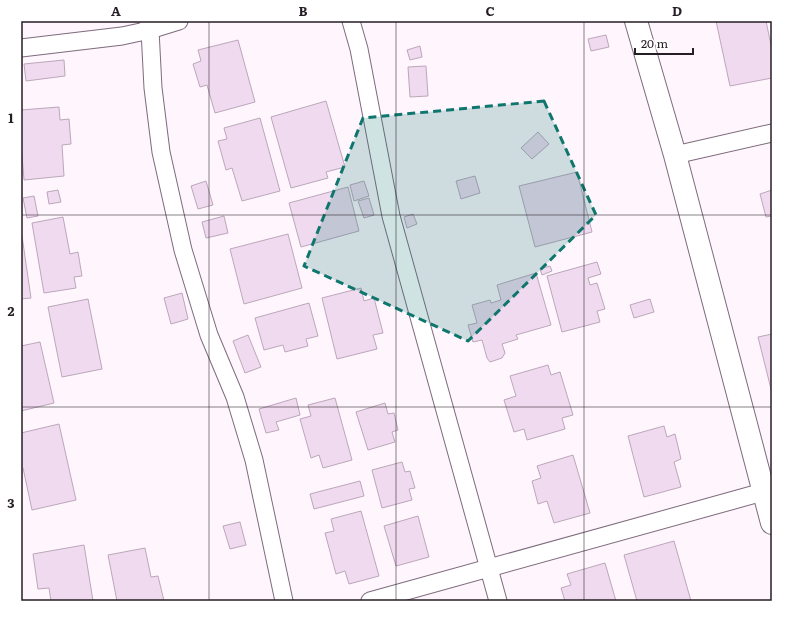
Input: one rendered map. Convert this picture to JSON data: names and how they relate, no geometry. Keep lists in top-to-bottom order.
{
  "scale_bar": "20 m",
  "grid": {
    "columns": [
      "A",
      "B",
      "C",
      "D"
    ],
    "rows": ["1", "2", "3"]
  }
}
